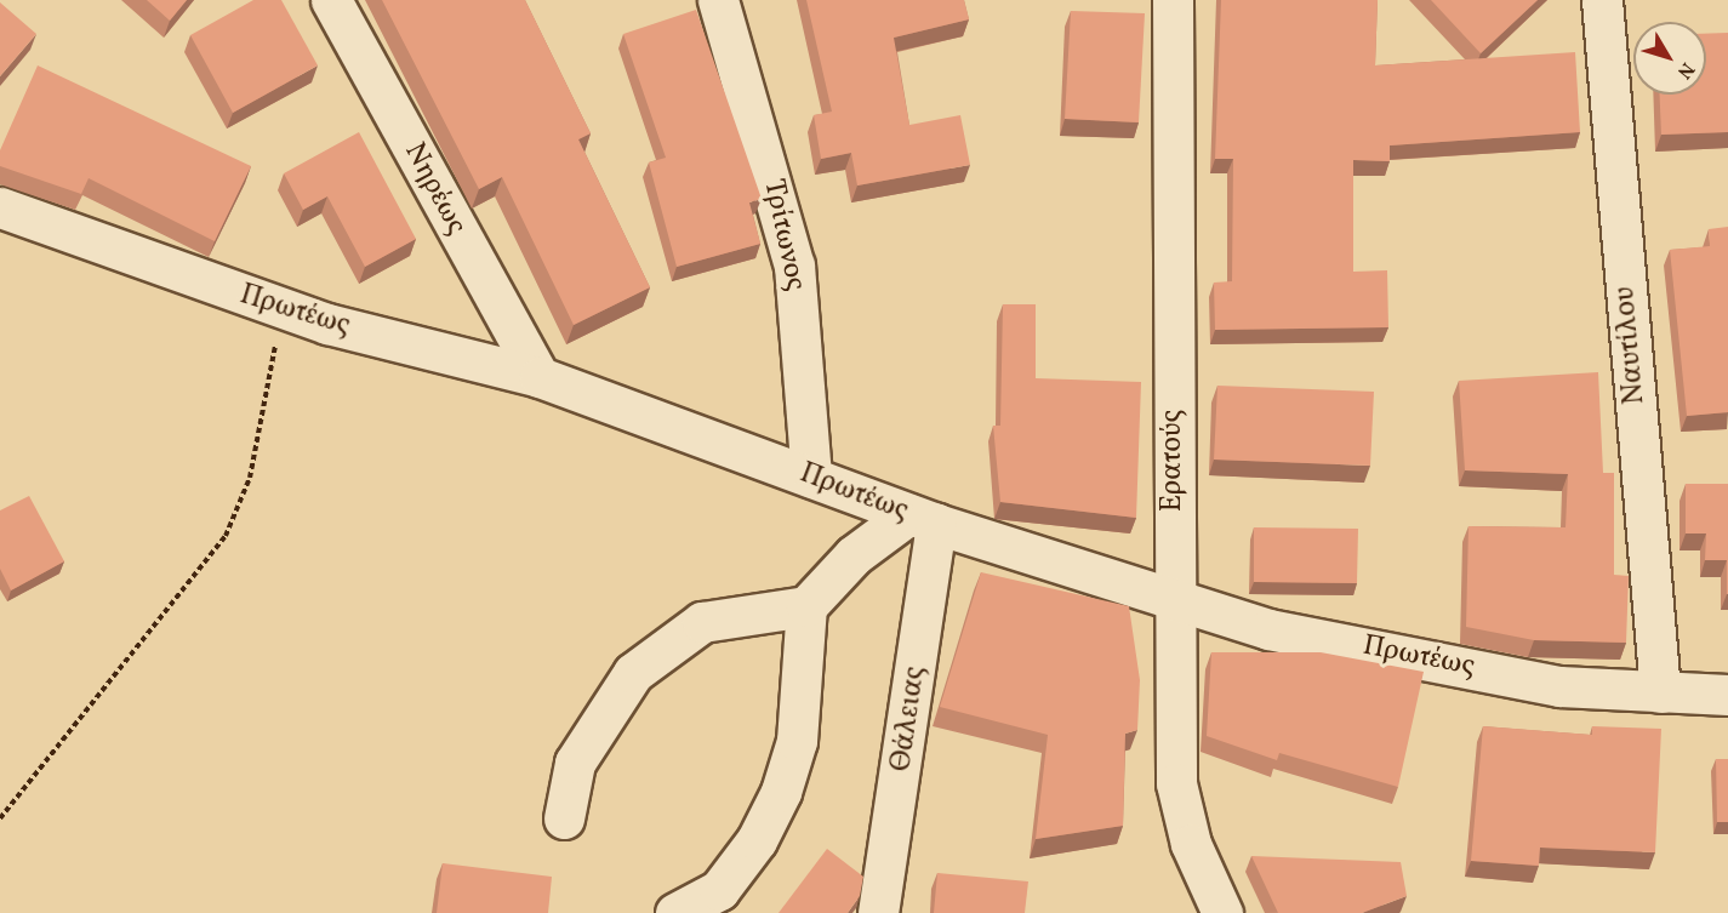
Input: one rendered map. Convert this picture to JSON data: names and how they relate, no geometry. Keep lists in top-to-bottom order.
{
  "streets": {
    "street": [
      "Νηρέως",
      "Τρίτωνος",
      "Πρωτέως",
      "Ναυτίλου",
      "Ερατούς",
      "Θάλειας"
    ]
  },
  "crossings": [
    ["Νηρέως", "Πρωτέως"],
    ["Τρίτωνος", "Πρωτέως"],
    ["Πρωτέως", "Ναυτίλου"],
    ["Πρωτέως", "Ερατούς"],
    ["Πρωτέως", "Θάλειας"]
  ],
  "north": "bottom right"
}
